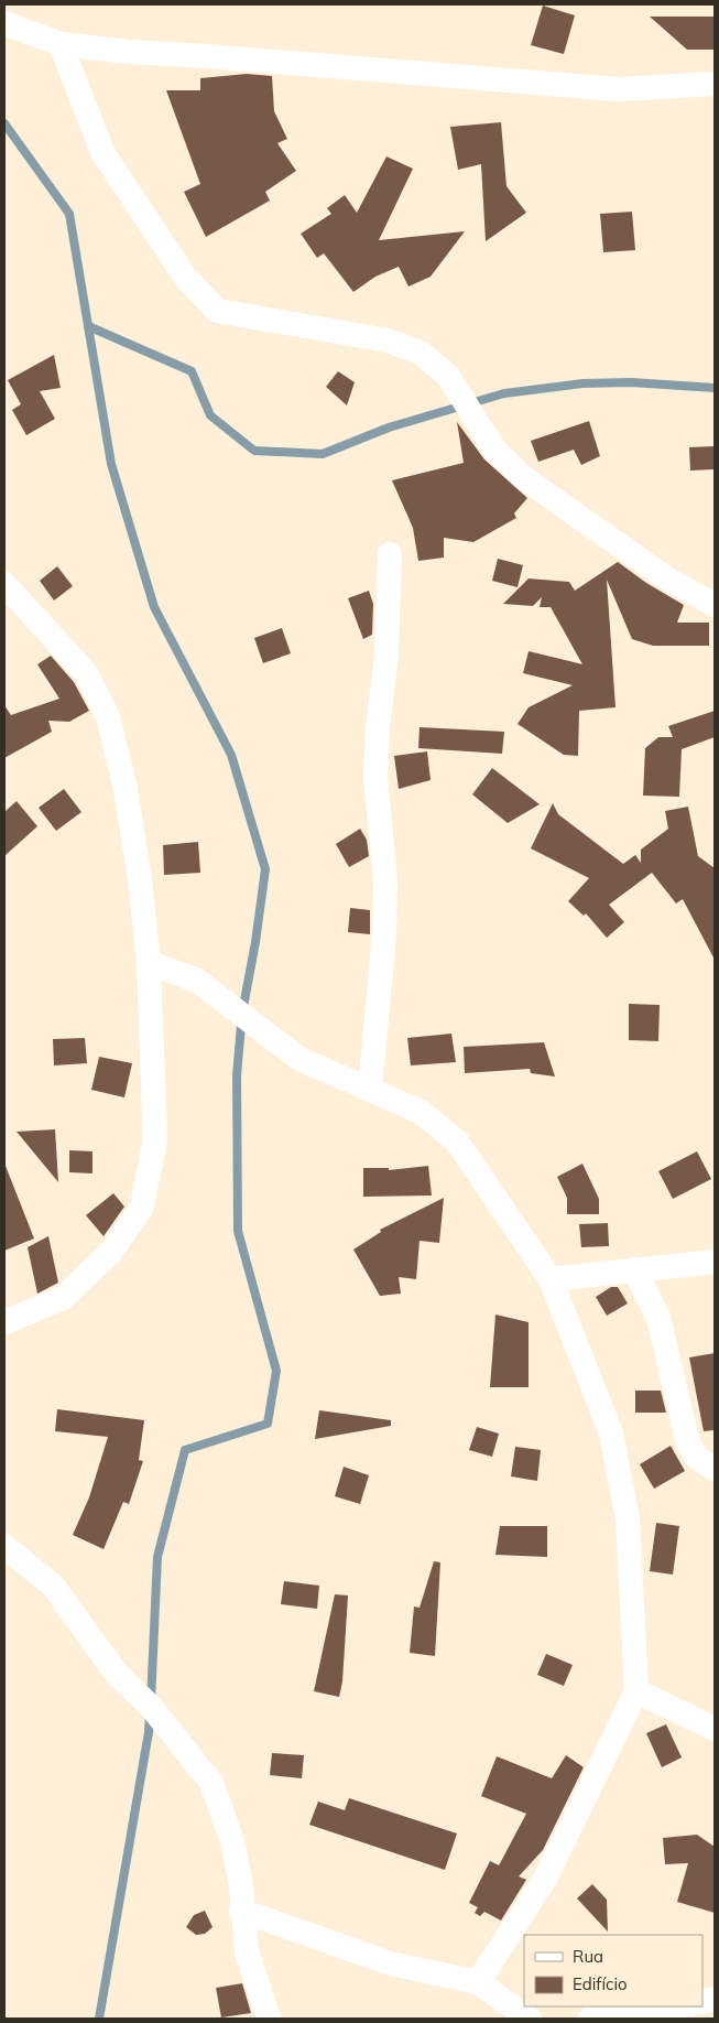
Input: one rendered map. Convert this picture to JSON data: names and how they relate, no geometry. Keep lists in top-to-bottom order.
{
  "legend": ["Rua", "Edifício"]
}
